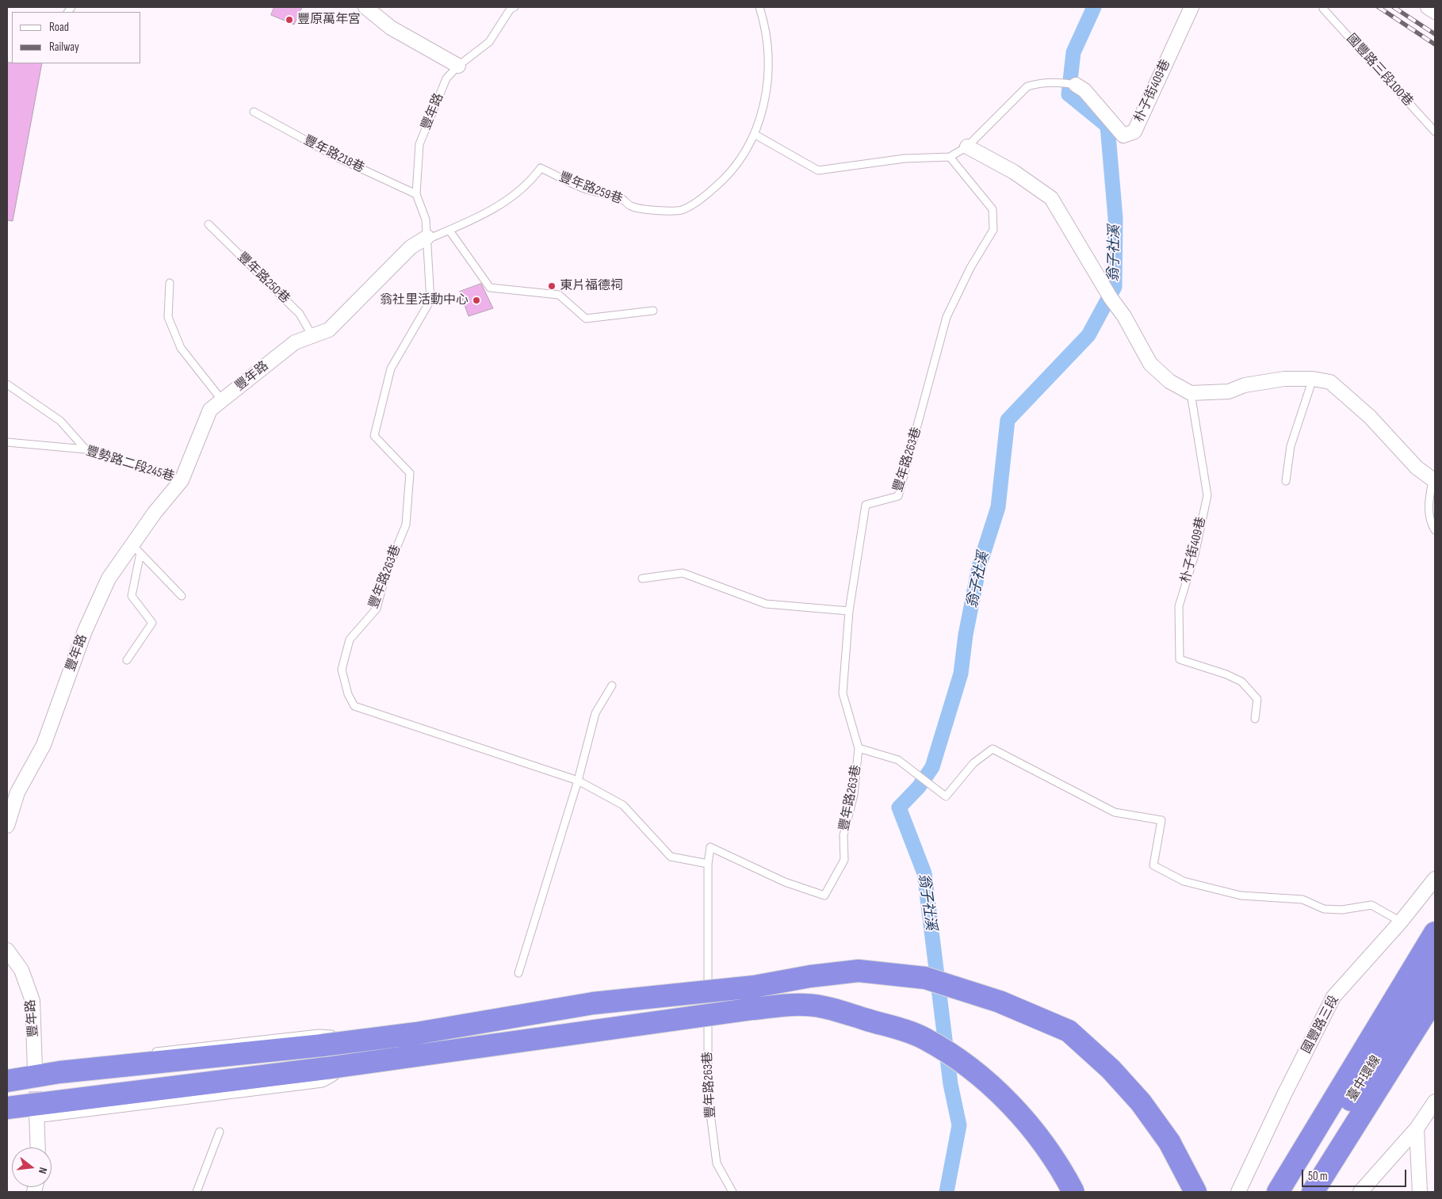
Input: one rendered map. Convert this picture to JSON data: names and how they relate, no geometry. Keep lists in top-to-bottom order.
{
  "streets": {
    "highway": ["臺中環線"],
    "street": ["朴子街409巷", "豐年路", "國豐路三段"],
    "lane": [
      "國豐路三段100巷",
      "豐年路218巷",
      "豐年路259巷",
      "豐年路250巷",
      "豐年路263巷",
      "豐勢路二段245巷"
    ]
  },
  "crossings": [
    ["朴子街409巷", "豐年路263巷"],
    ["豐年路", "豐年路218巷"],
    ["豐年路", "豐年路259巷"],
    ["豐年路", "豐年路250巷"],
    ["豐年路", "豐年路263巷"],
    ["豐年路", "豐勢路二段245巷"],
    ["豐年路259巷", "豐年路263巷"]
  ],
  "water": ["翁子社溪"],
  "places": ["豐原萬年宮", "東片福德祠", "翁社里活動中心"],
  "legend": ["Road", "Railway"],
  "scale_bar": "50 m",
  "north": "right"
}
